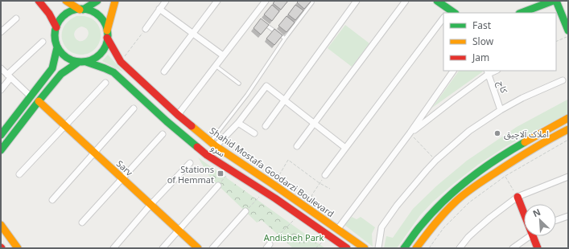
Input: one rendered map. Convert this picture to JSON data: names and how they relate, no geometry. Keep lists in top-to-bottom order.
{
  "streets": {
    "main road": ["سرو", "Sarv", "Shahid Mostafa Goodarzi Boulevard"],
    "street": ["کاج"]
  },
  "crossings": [
    ["سرو", "Shahid Mostafa Goodarzi Boulevard"]
  ],
  "parks": ["Andisheh Park"],
  "places": {
    "other": ["املاک آلاچیق"],
    "transit": ["Stations of Hemmat"]
  },
  "legend": ["Fast", "Slow", "Jam"],
  "north": "top left"
}
